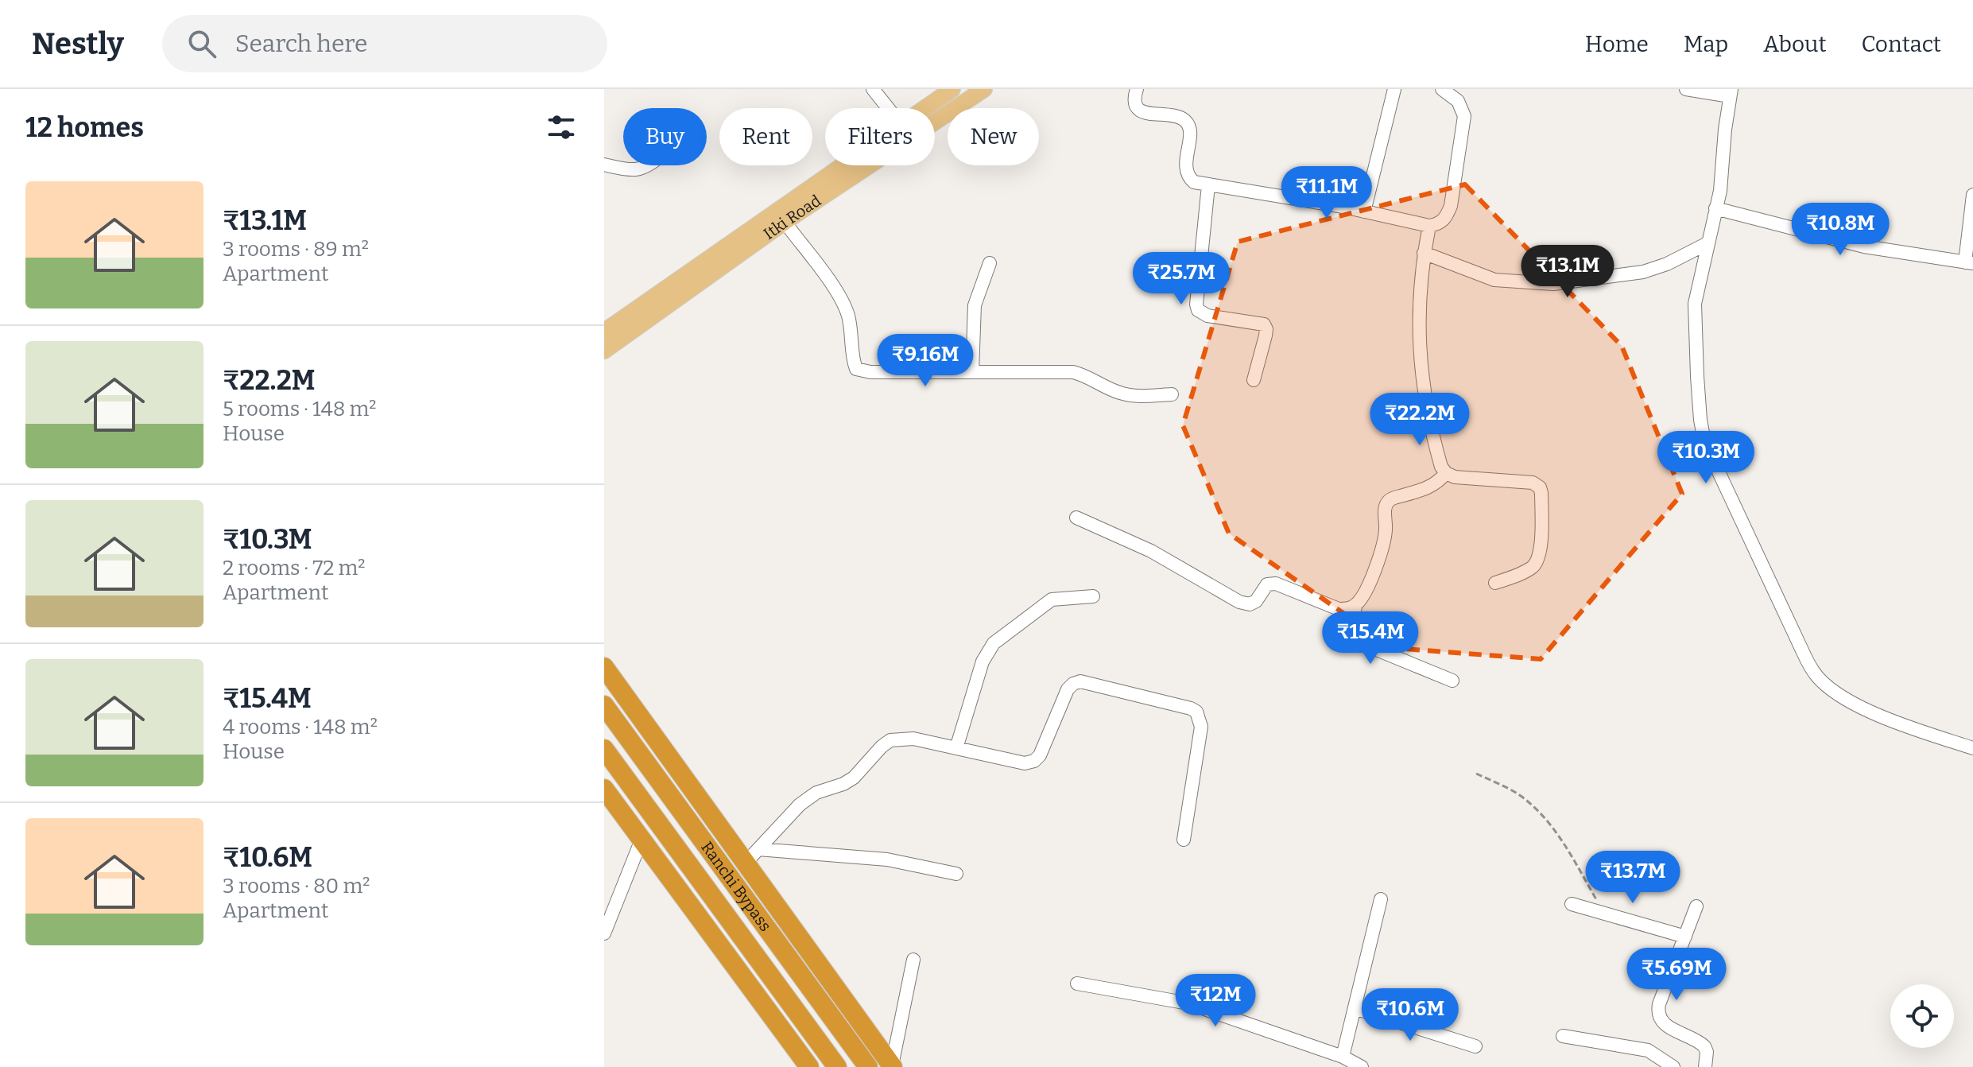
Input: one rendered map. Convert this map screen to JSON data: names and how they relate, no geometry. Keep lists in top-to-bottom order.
{
  "streets": {
    "highway": ["Ranchi Bypass"],
    "main road": ["Itki Road"]
  },
  "page": {
    "header": "Nestly",
    "search": "Search here",
    "nav": [
      "Home",
      "Map",
      "About",
      "Contact"
    ],
    "heading": "12 homes",
    "chip": [
      "Buy",
      "Rent",
      "Filters",
      "New"
    ],
    "list": [
      {
        "name": "₹13.1M",
        "note": "3 rooms · 89 m² · Apartment"
      },
      {
        "name": "₹22.2M",
        "note": "5 rooms · 148 m² · House"
      },
      {
        "name": "₹10.3M",
        "note": "2 rooms · 72 m² · Apartment"
      },
      {
        "name": "₹15.4M",
        "note": "4 rooms · 148 m² · House"
      },
      {
        "name": "₹10.6M",
        "note": "3 rooms · 80 m² · Apartment"
      }
    ],
    "price": [
      "₹11.1M",
      "₹10.8M",
      "₹13.1M",
      "₹25.7M",
      "₹9.16M",
      "₹22.2M",
      "₹10.3M",
      "₹15.4M",
      "₹13.7M",
      "₹5.69M",
      "₹12M",
      "₹10.6M"
    ]
  }
}
